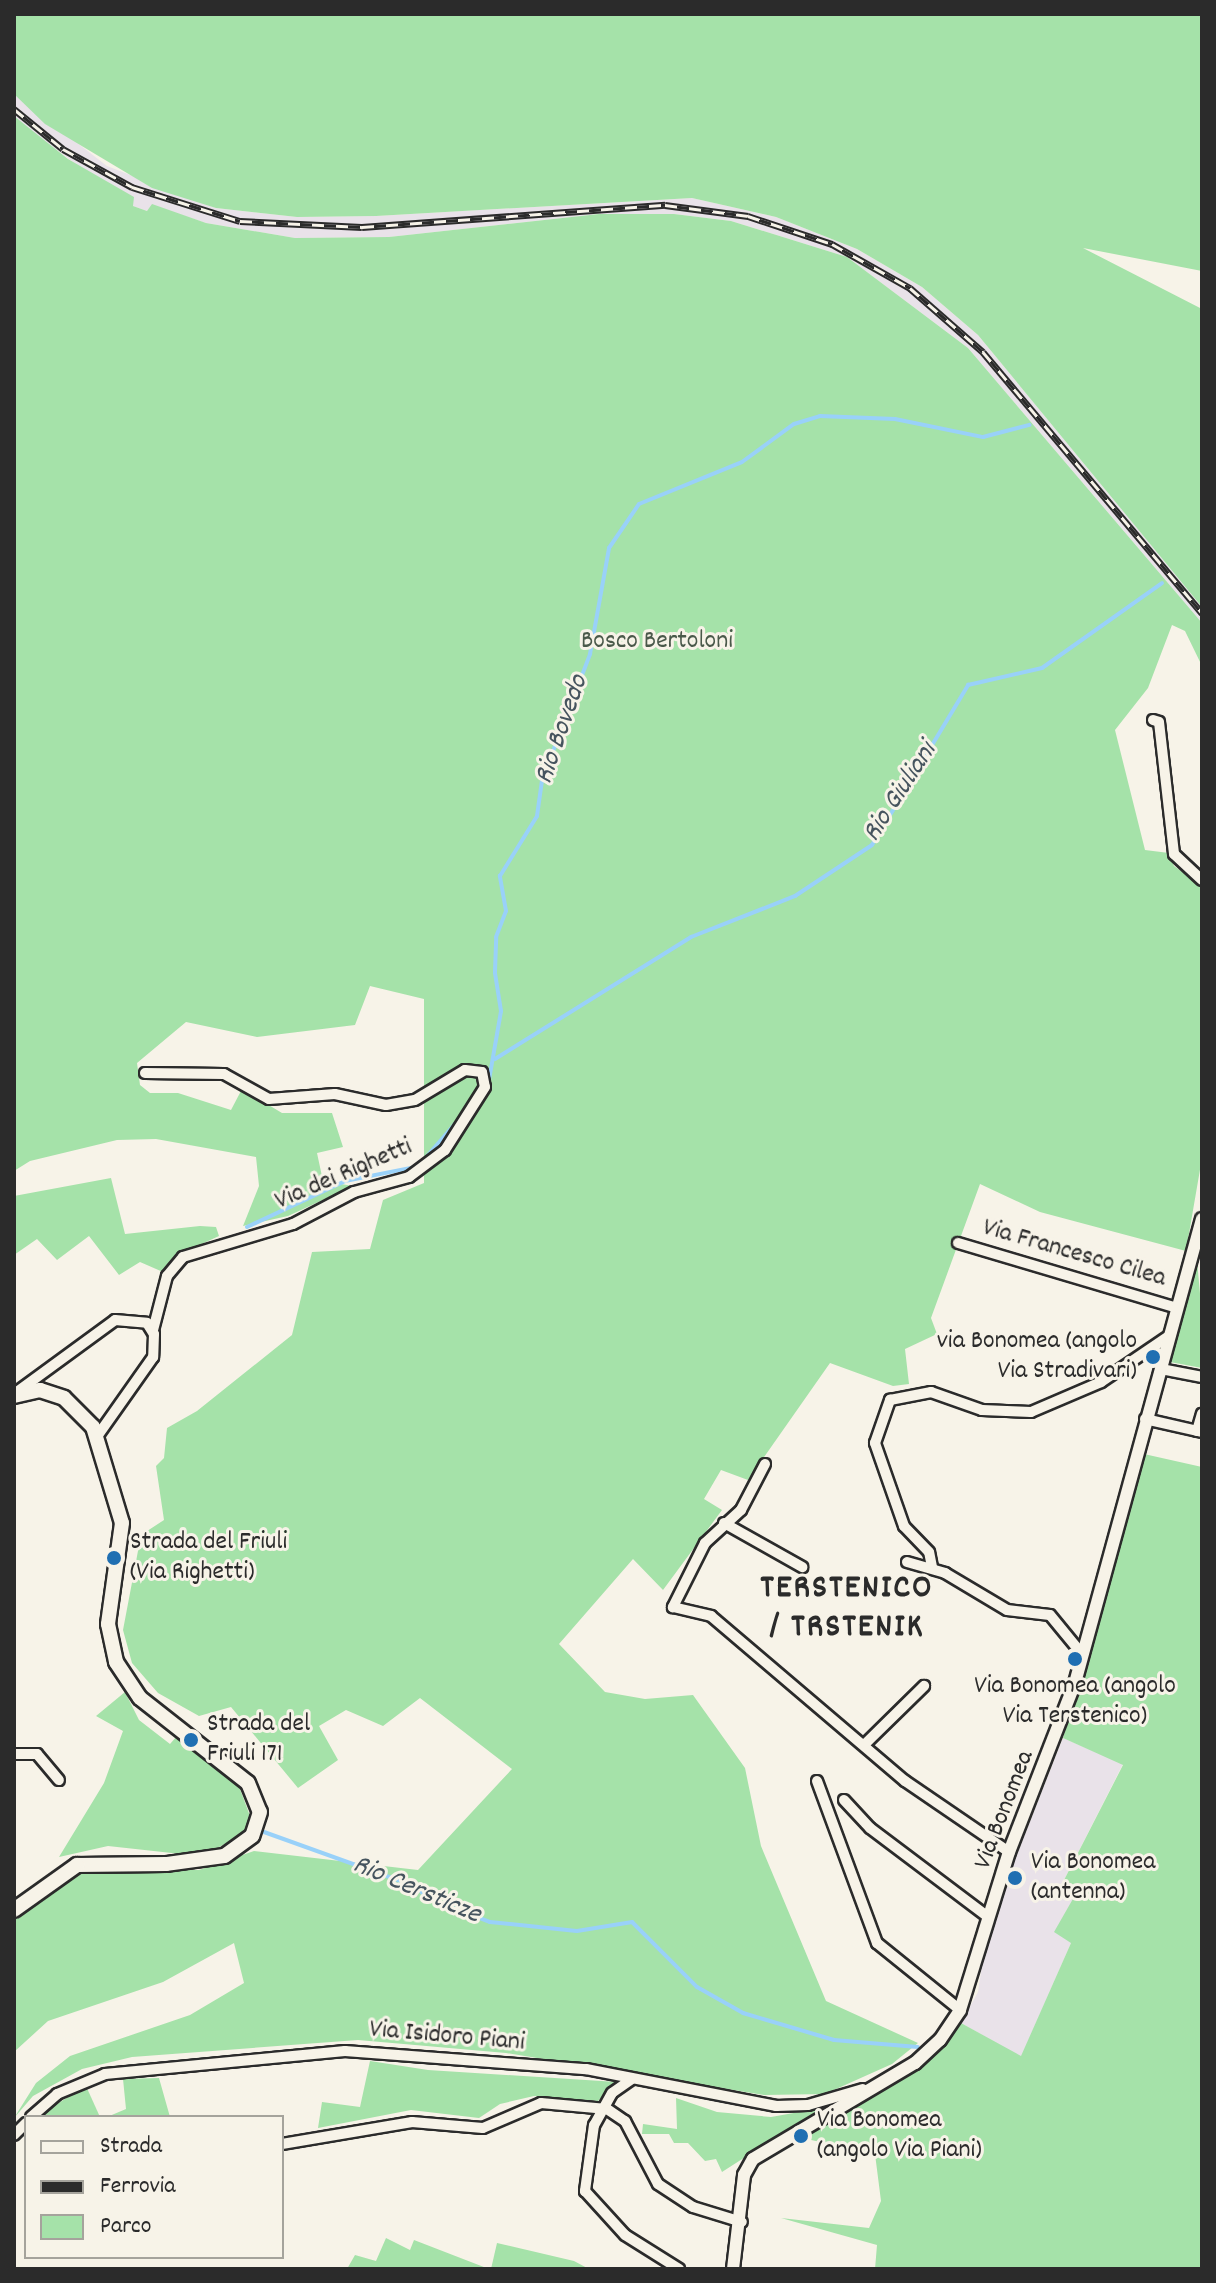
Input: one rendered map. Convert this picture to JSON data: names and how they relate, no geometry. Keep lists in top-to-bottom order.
{
  "streets": {
    "street": [
      "Via dei Righetti",
      "Via Francesco Cilea",
      "Via Bonomea",
      "Via Isidoro Piani"
    ]
  },
  "crossings": [
    ["Via Francesco Cilea", "Via Bonomea"],
    ["Via Bonomea", "Via Isidoro Piani"]
  ],
  "districts": ["TERSTENICO / TRSTENIK"],
  "water": ["Rio Bovedo", "Rio Giuliani", "Rio Cersticze"],
  "parks": ["Bosco Bertoloni"],
  "places": [
    "via Bonomea (angolo Via Stradivari)",
    "Strada del Friuli (Via Righetti)",
    "Via Bonomea (angolo Via Terstenico)",
    "Strada del Friuli 171",
    "Via Bonomea (antenna)",
    "Via Bonomea (angolo Via Piani)"
  ],
  "legend": ["Strada", "Ferrovia", "Parco"]
}
